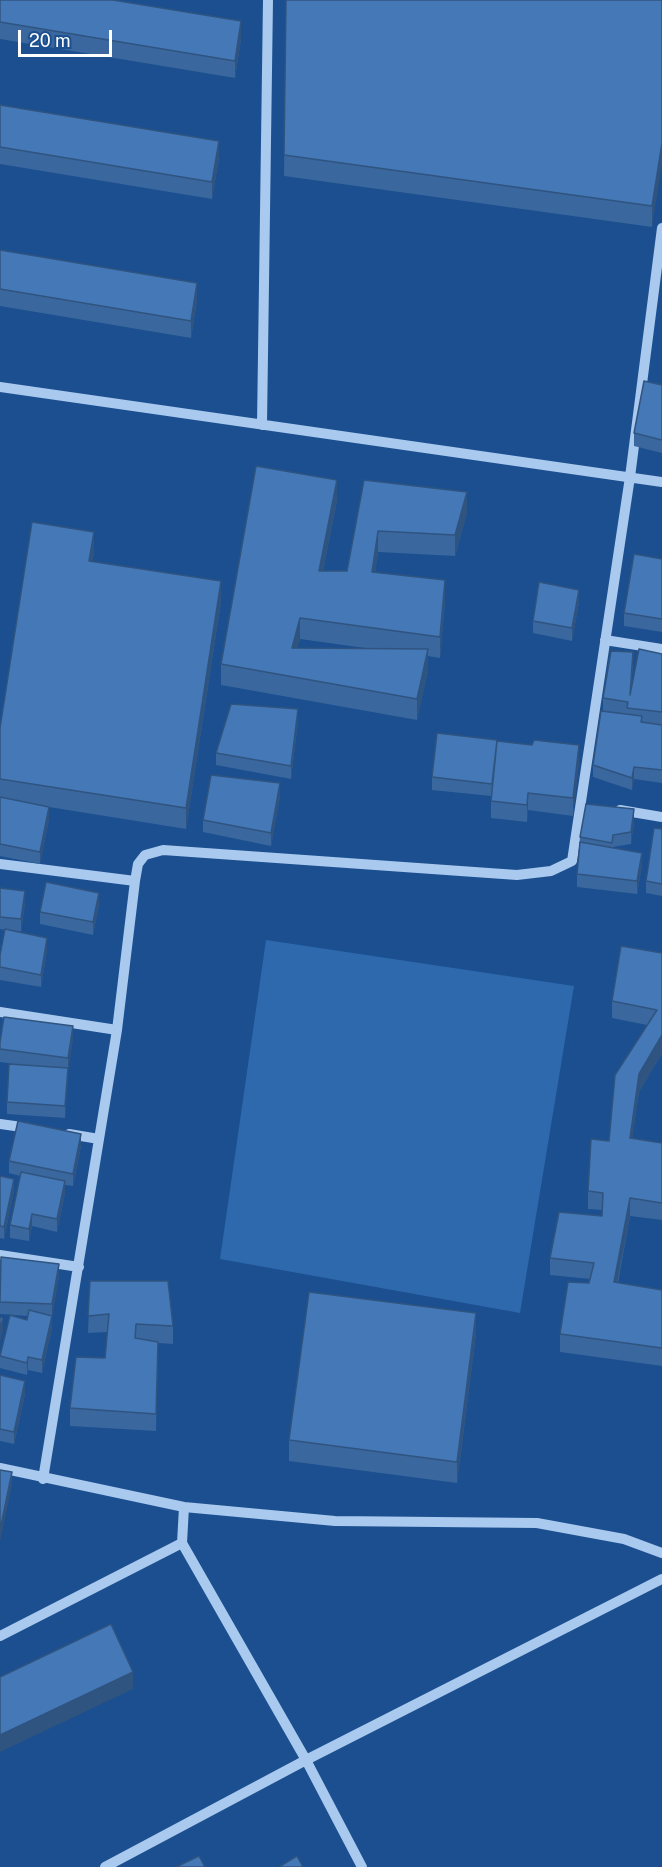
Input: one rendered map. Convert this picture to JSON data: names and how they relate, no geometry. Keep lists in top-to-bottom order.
{
  "scale_bar": "20 m"
}
